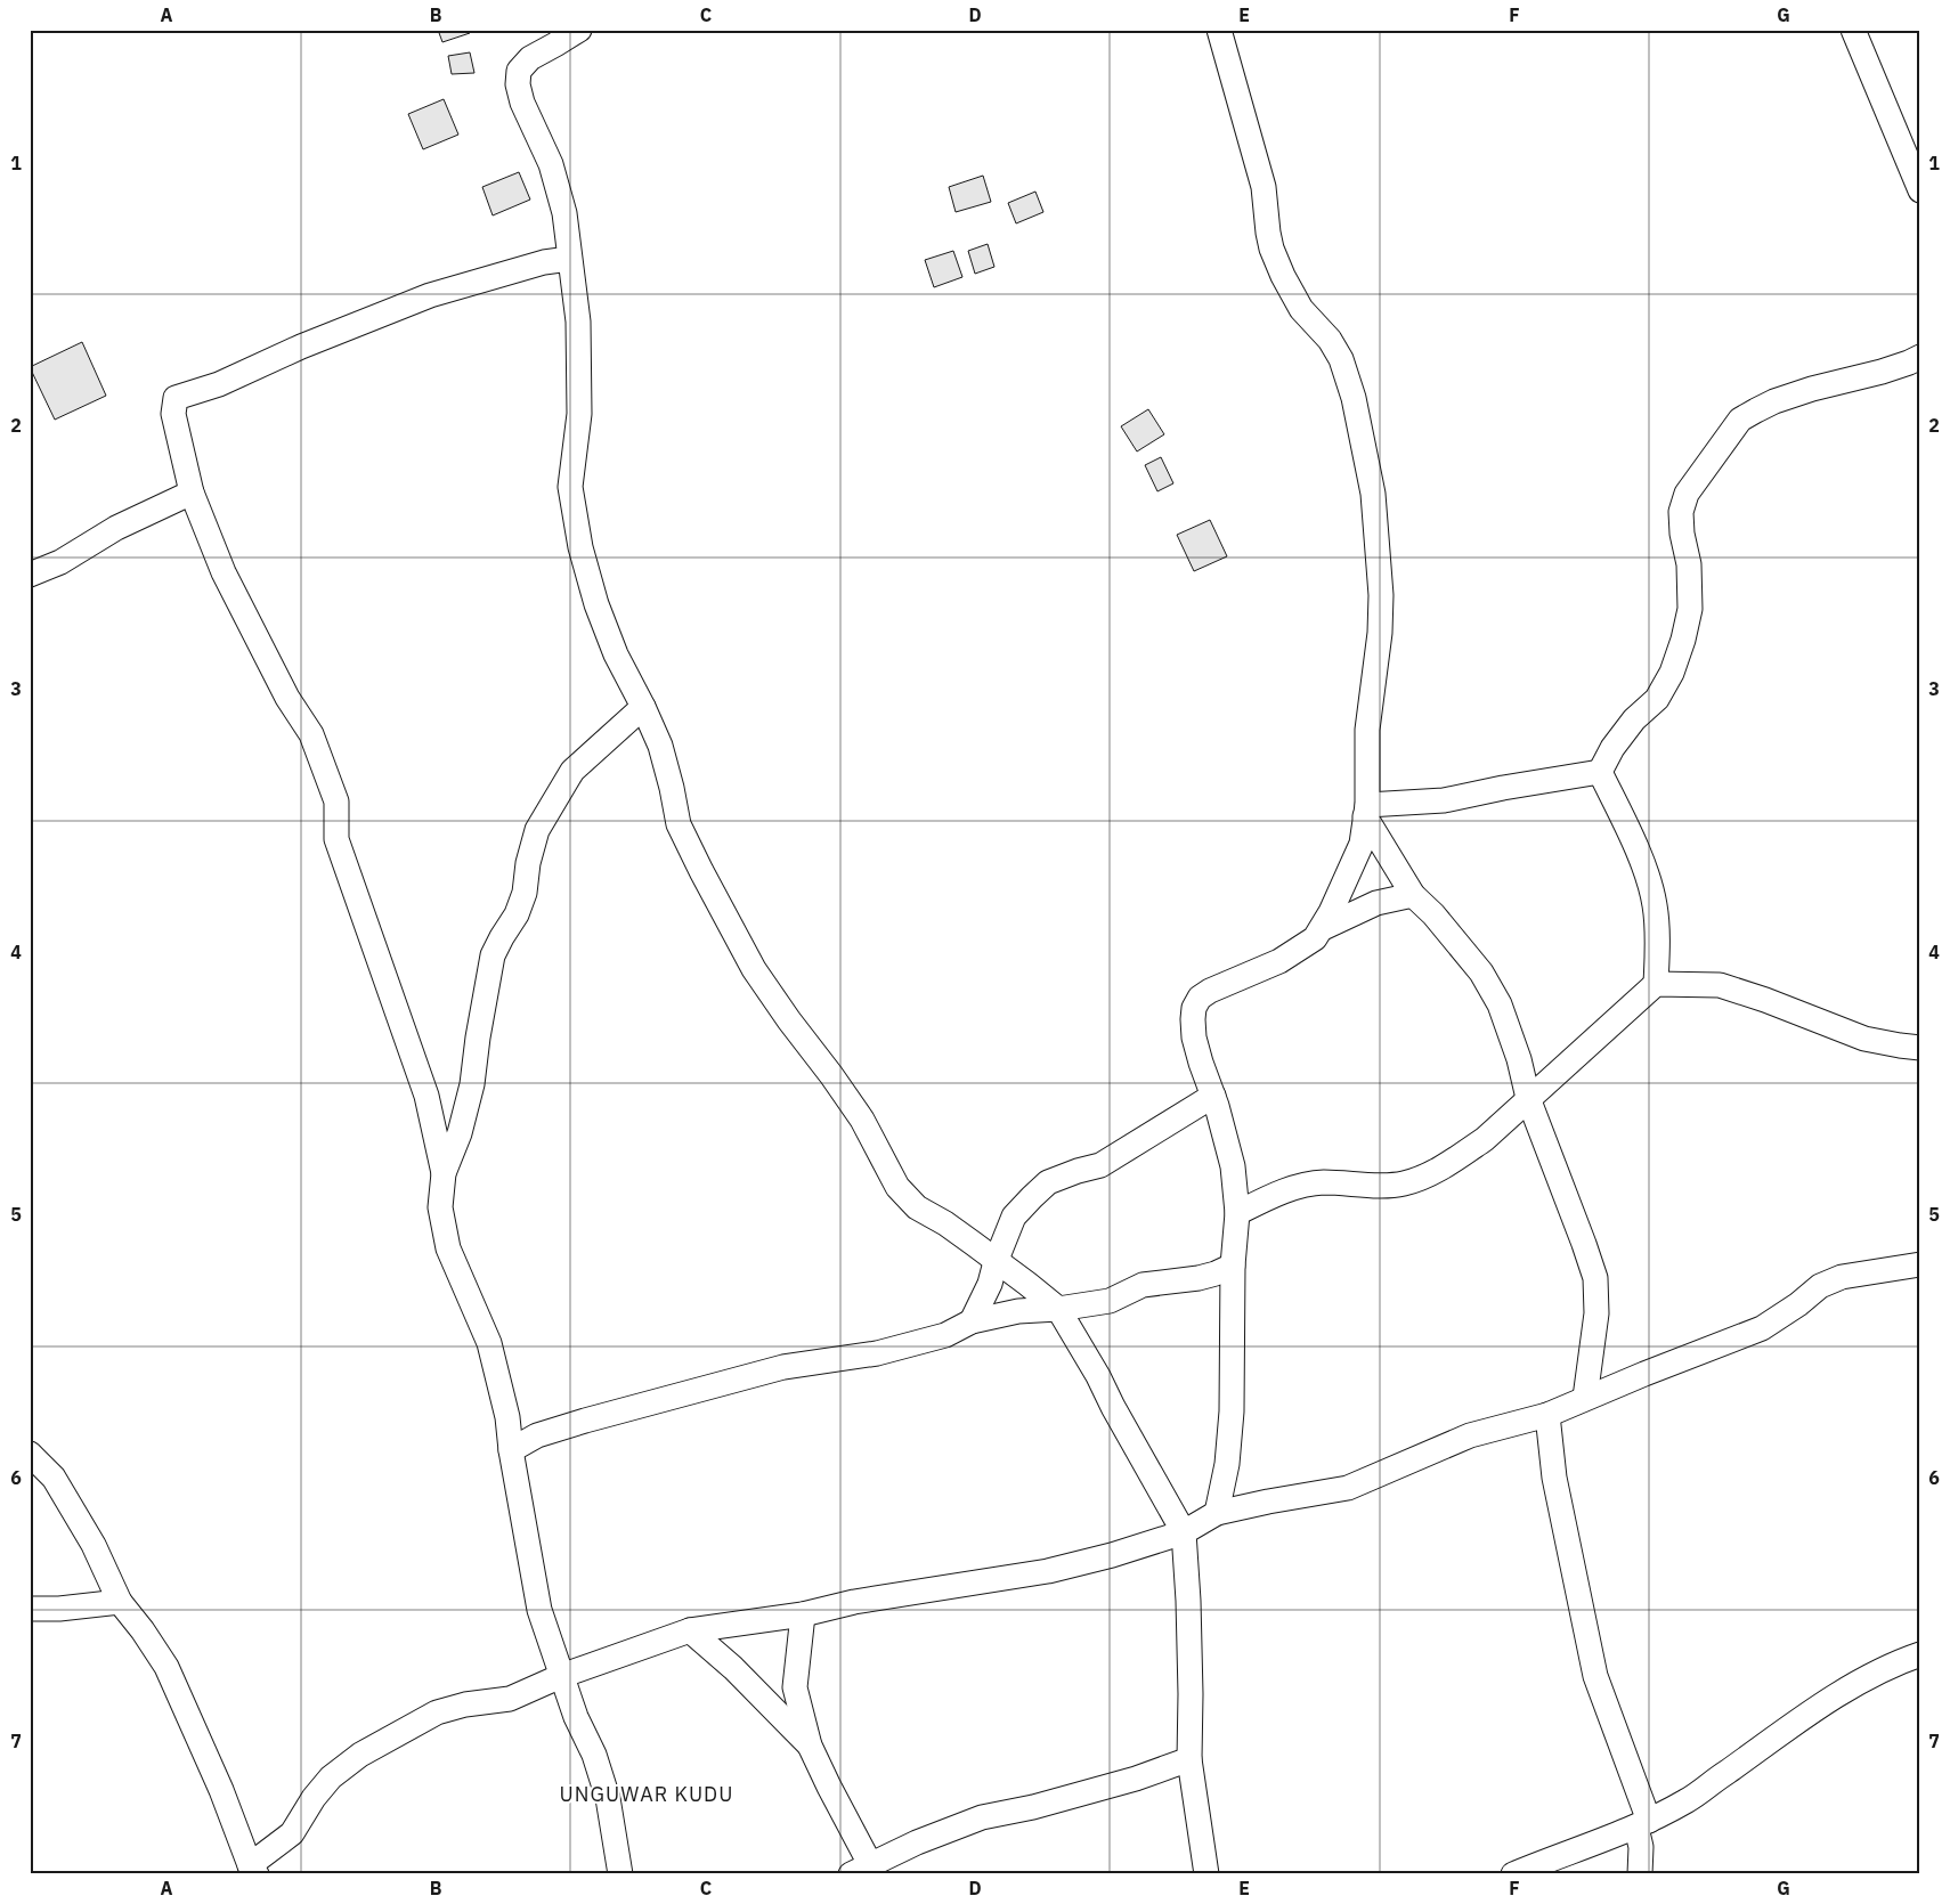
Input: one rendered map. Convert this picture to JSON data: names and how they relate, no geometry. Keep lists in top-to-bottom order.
{
  "districts": ["UNGUWAR KUDU"],
  "grid": {
    "columns": [
      "A",
      "B",
      "C",
      "D",
      "E",
      "F",
      "G"
    ],
    "rows": [
      "1",
      "2",
      "3",
      "4",
      "5",
      "6",
      "7"
    ]
  }
}
